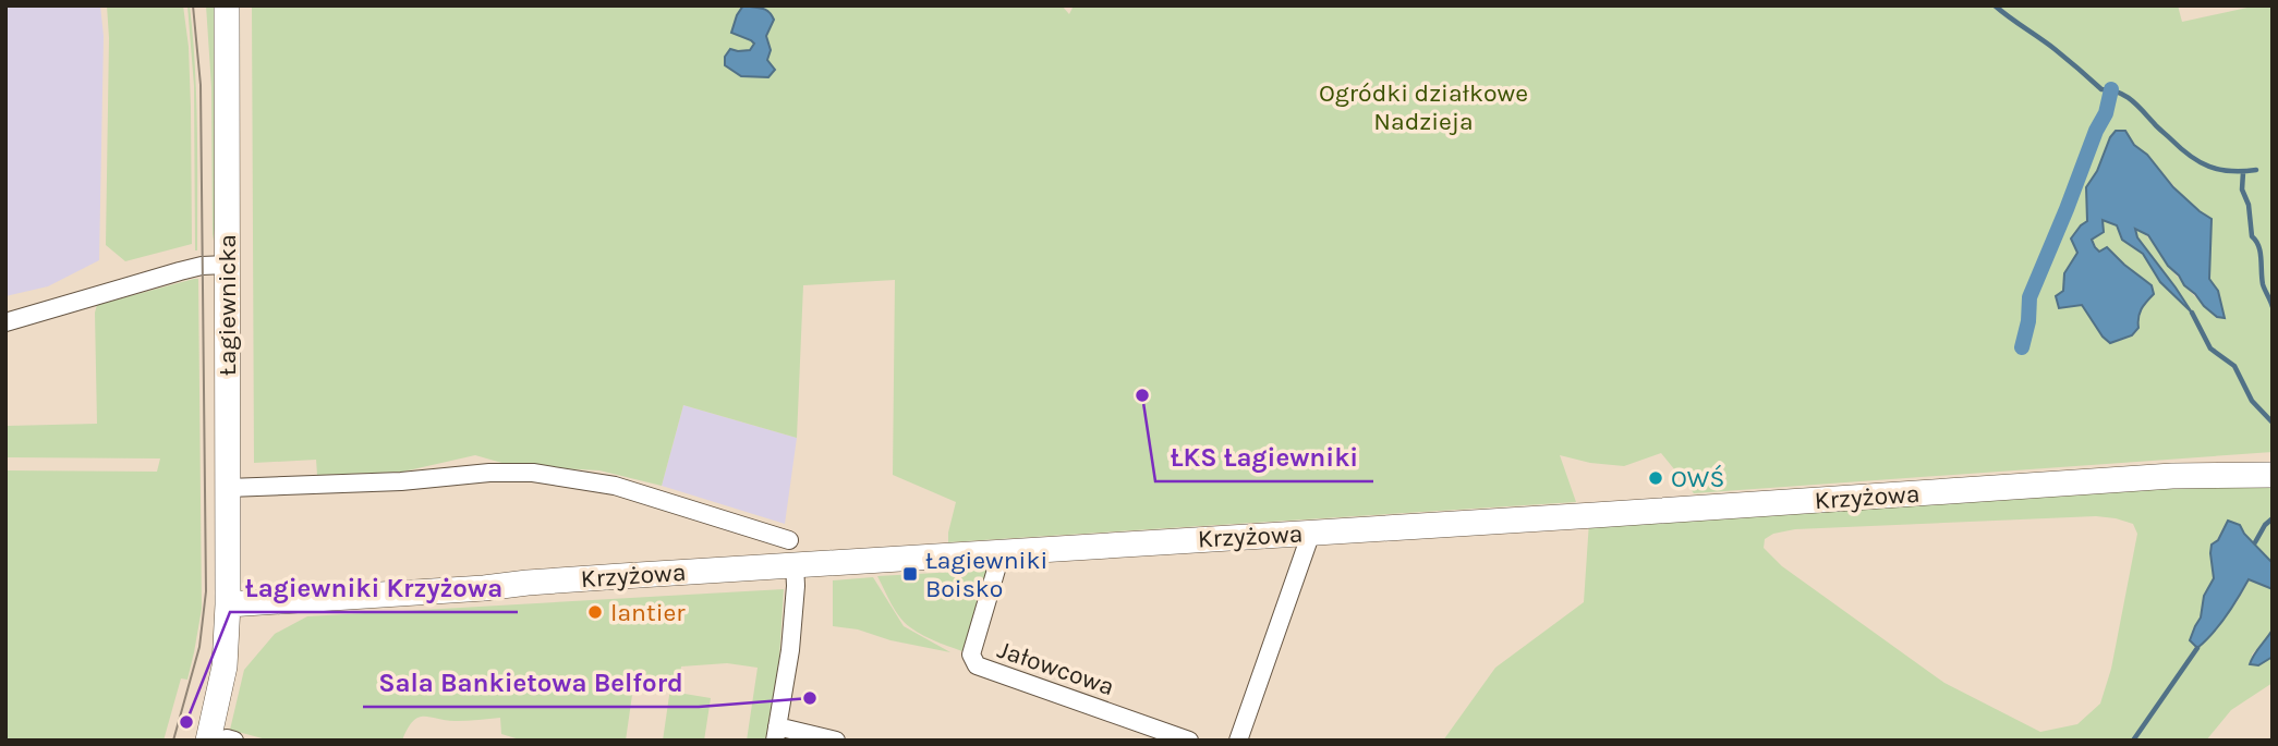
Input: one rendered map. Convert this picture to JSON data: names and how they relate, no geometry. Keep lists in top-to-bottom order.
{
  "streets": {
    "street": ["Łagiewnicka", "Krzyżowa", "Jałowcowa"]
  },
  "crossings": [
    ["Łagiewnicka", "Krzyżowa"],
    ["Krzyżowa", "Jałowcowa"]
  ],
  "parks": ["Ogródki działkowe Nadzieja"],
  "places": {
    "other": [
      "ŁKS Łagiewniki",
      "OWŚ",
      "lantier",
      "Sala Bankietowa Belford",
      "Łagiewniki Krzyżowa"
    ],
    "transit": ["Łagiewniki Boisko"]
  }
}
